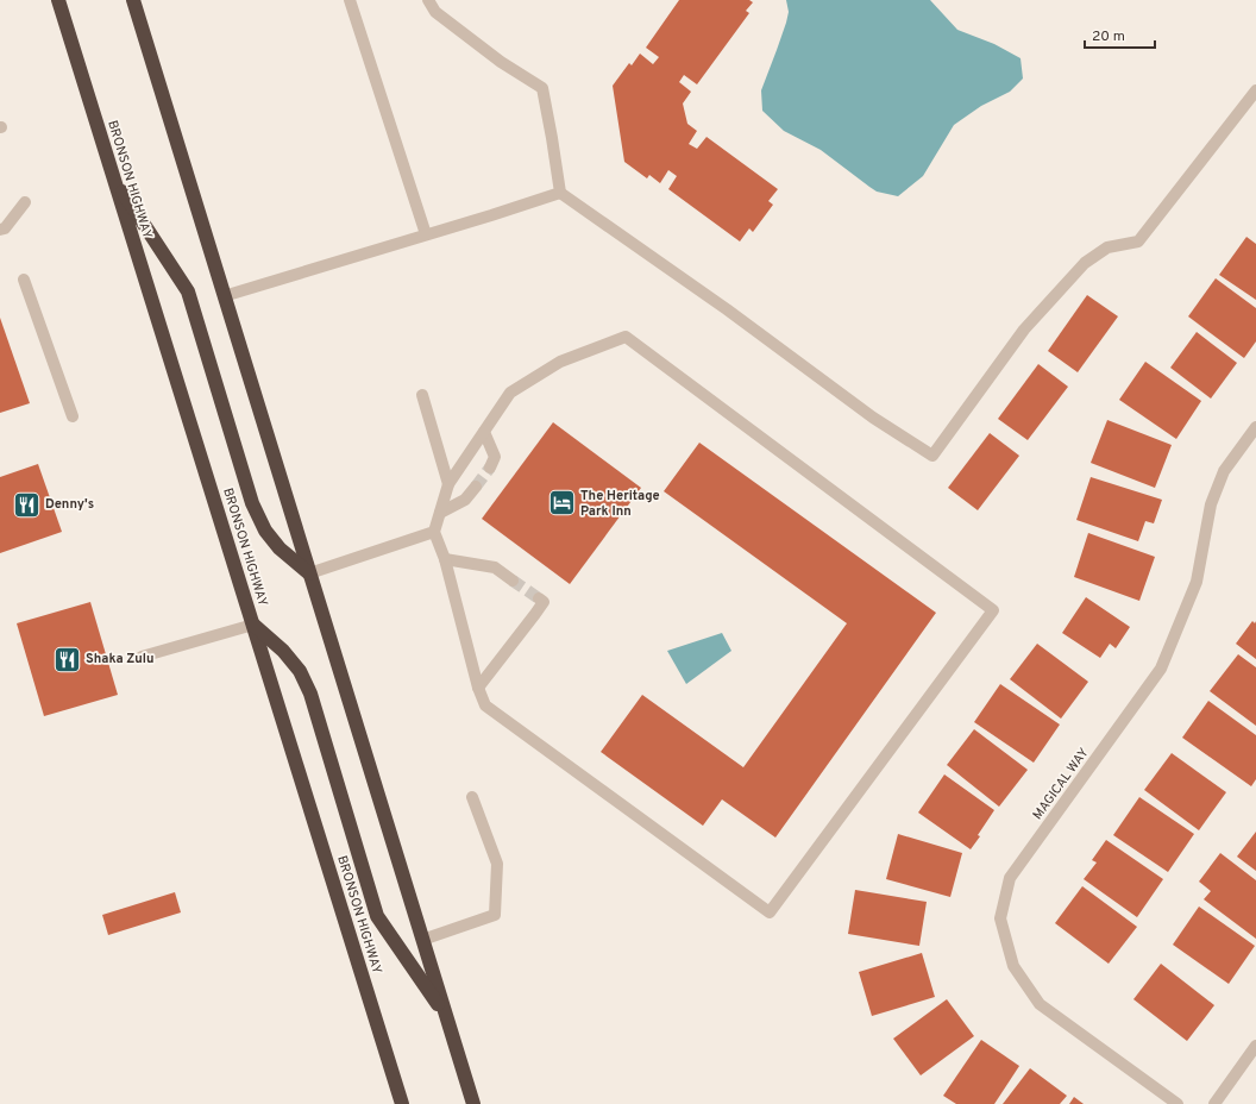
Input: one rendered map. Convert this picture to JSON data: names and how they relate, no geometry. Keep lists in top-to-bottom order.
{
  "streets": {
    "highway": ["BRONSON HIGHWAY"],
    "street": ["MAGICAL WAY"]
  },
  "places": {
    "hotel": ["The Heritage Park Inn"],
    "restaurant": ["Denny's", "Shaka Zulu"]
  },
  "scale_bar": "20 m"
}
